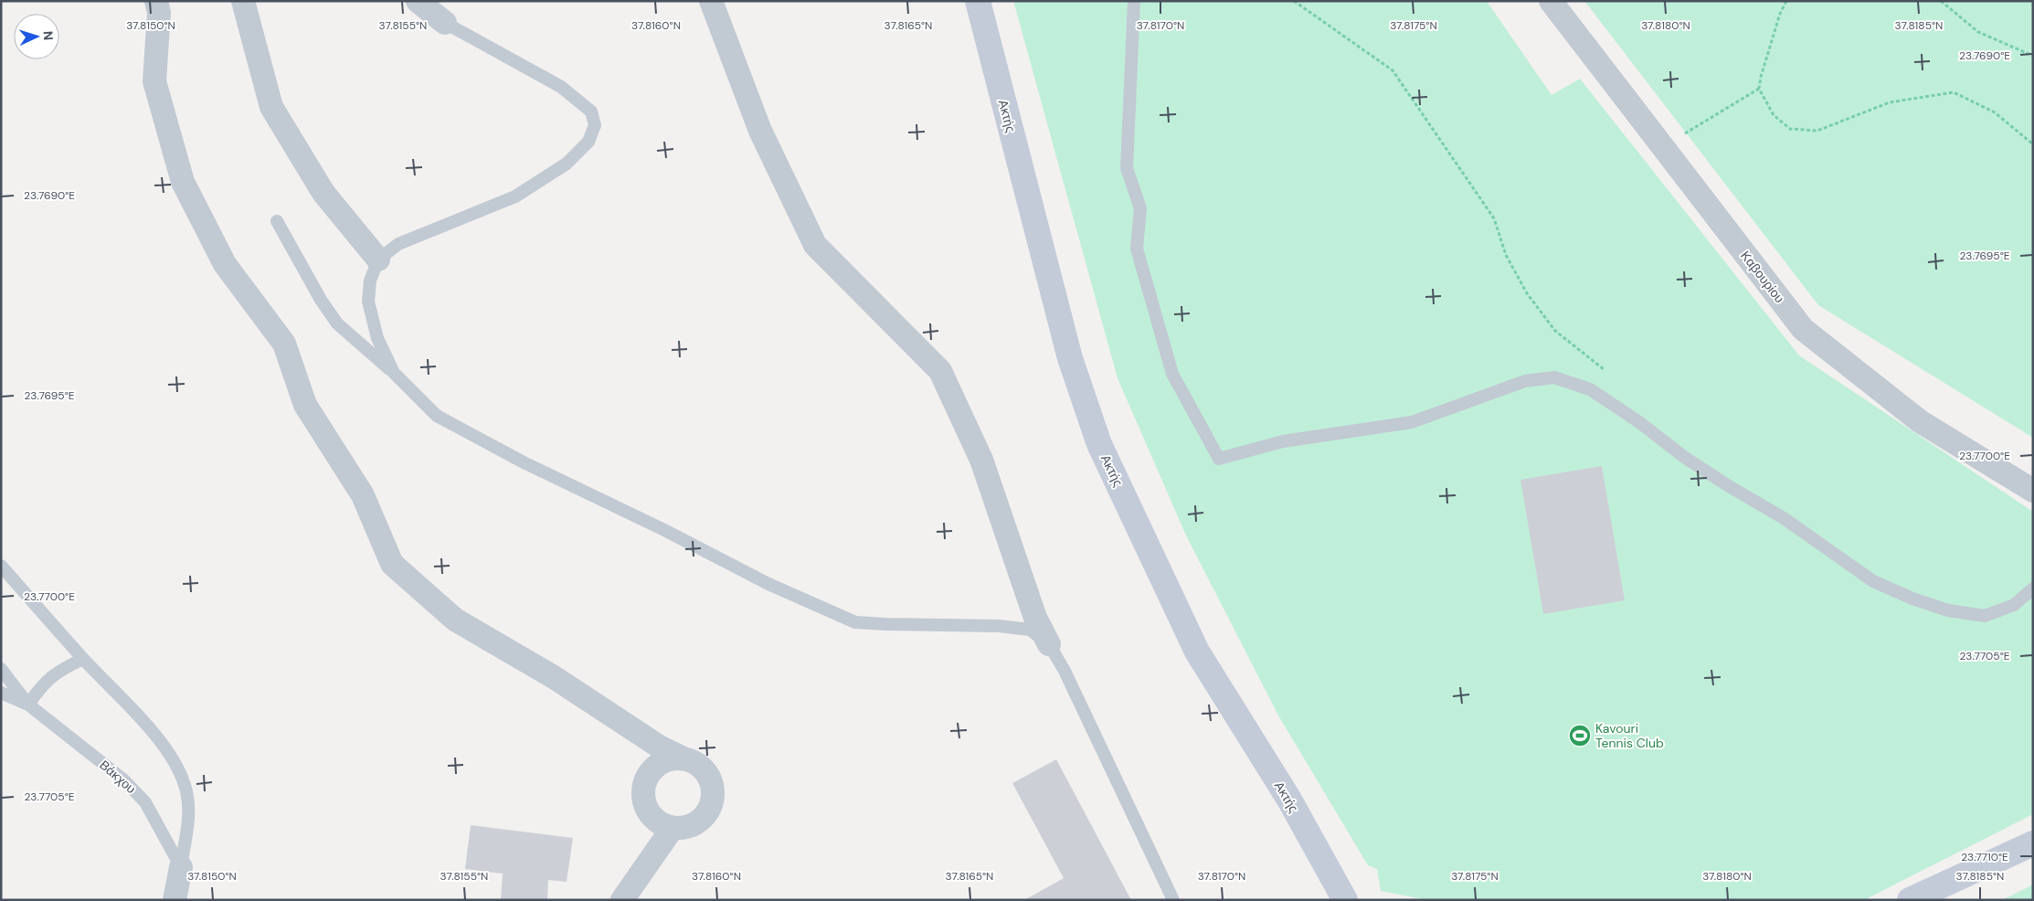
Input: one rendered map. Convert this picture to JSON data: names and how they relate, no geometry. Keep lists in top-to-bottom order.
{
  "streets": {
    "street": ["Ακτής", "Καβουρίου"],
    "lane": ["Βάκχου"]
  },
  "places": {
    "sports": ["Kavouri Tennis Club"]
  },
  "north": "right",
  "coordinates": [
    "37.8150°N",
    "37.8155°N",
    "37.8160°N",
    "37.8165°N",
    "37.8170°N",
    "37.8175°N",
    "37.8180°N",
    "37.8185°N",
    "23.7690°E",
    "23.7695°E",
    "23.7700°E",
    "23.7705°E",
    "23.7710°E"
  ]
}
